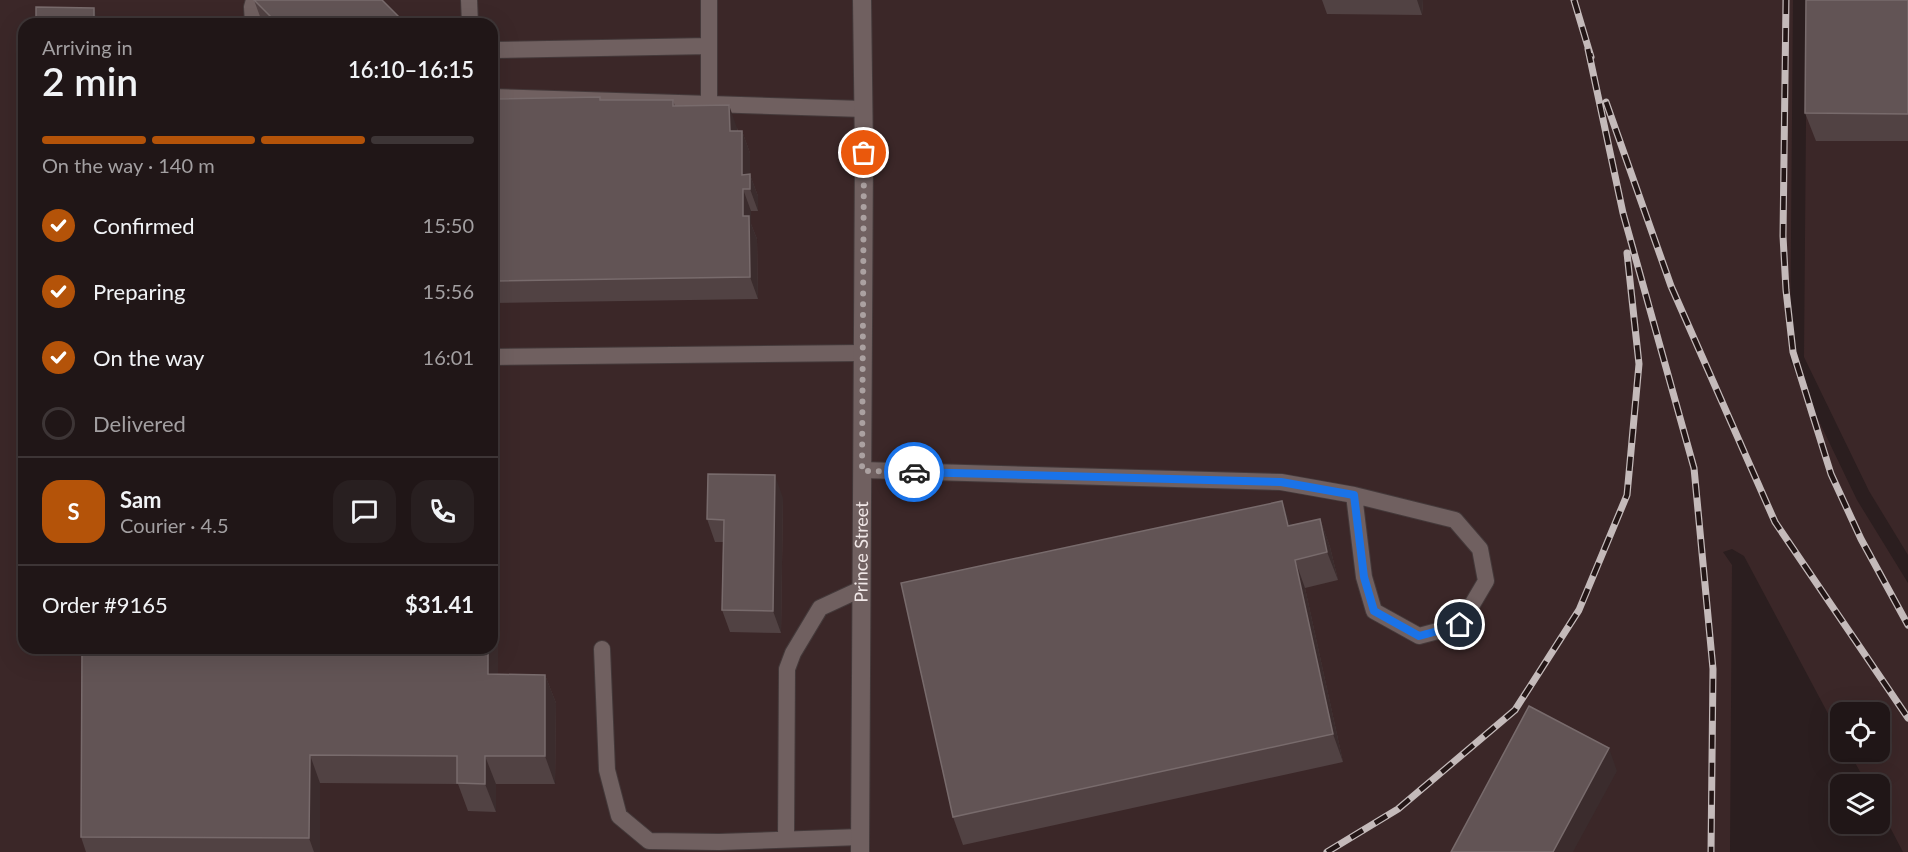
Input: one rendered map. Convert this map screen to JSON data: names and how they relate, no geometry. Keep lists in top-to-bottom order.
{
  "streets": {
    "street": ["Prince Street"]
  },
  "page": {
    "heading": ["2 min", "Arriving in", "16:10–16:15"],
    "panel": [
      "Sam",
      "Courier · 4.5",
      "Order #9165",
      "$31.41"
    ],
    "bar": "On the way · 140 m",
    "list": [
      ["Confirmed", "15:50"],
      ["Preparing", "15:56"],
      ["On the way", "16:01"],
      "Delivered"
    ],
    "round": "S"
  }
}
